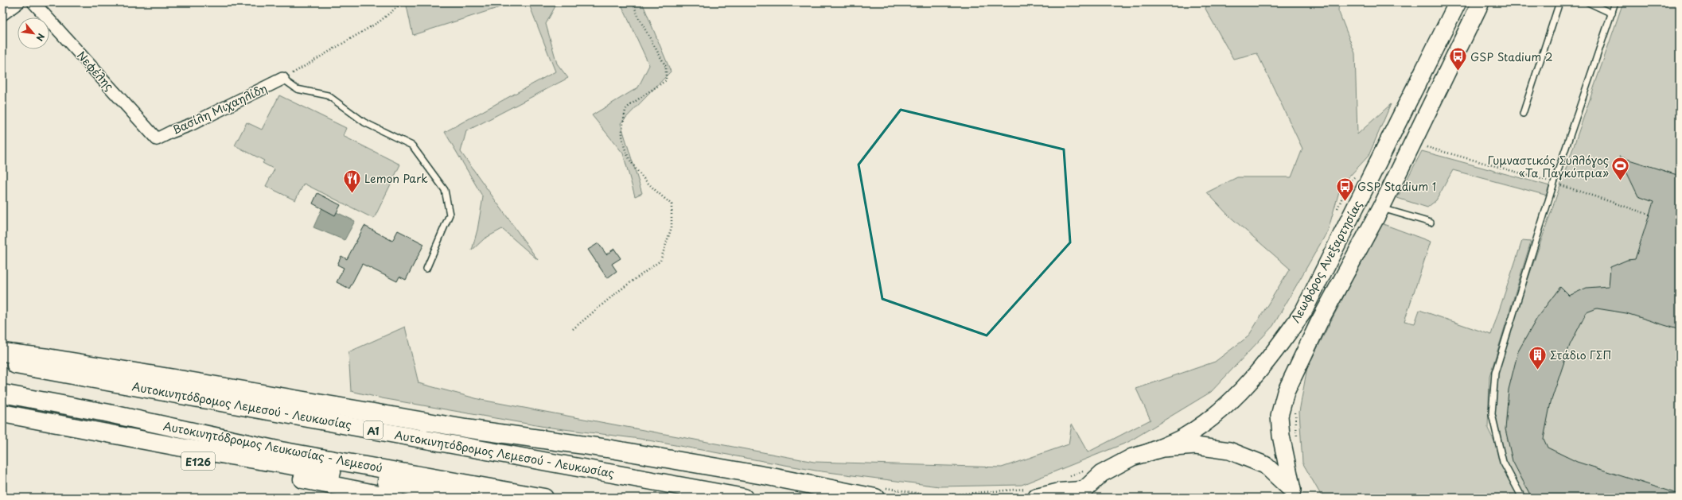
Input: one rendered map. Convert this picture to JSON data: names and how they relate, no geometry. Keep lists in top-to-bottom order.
{
  "streets": {
    "highway": [
      "Αυτοκινητόδρομος Λεμεσού - Λευκωσίας",
      "A1",
      "Αυτοκινητόδρομος Λευκωσίας - Λεμεσού",
      "E126"
    ],
    "main road": ["Λεωφόρος Ανεξαρτησίας"],
    "street": ["Νεφέλης", "Βασίλη Μιχαηλίδη"]
  },
  "crossings": [
    ["Νεφέλης", "Βασίλη Μιχαηλίδη"]
  ],
  "places": {
    "bus stop": ["GSP Stadium 2", "GSP Stadium 1"],
    "sports": ["Γυμναστικός Συλλόγος «Τα Παγκύπρια»"],
    "restaurant": ["Lemon Park"],
    "building": ["Στάδιο ΓΣΠ"]
  },
  "north": "bottom right"
}
